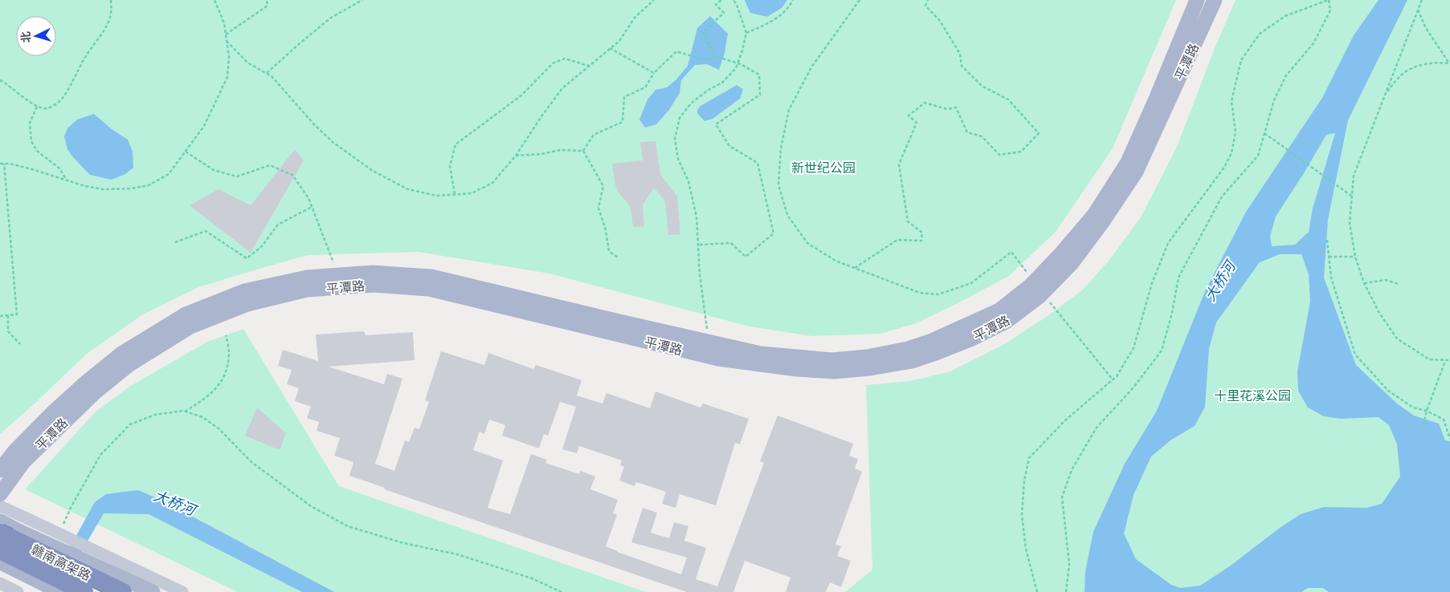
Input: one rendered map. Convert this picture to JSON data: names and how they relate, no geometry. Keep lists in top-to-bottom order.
{
  "streets": {
    "highway": ["赣南高架路"],
    "main road": ["平潭路"]
  },
  "water": ["大桥河"],
  "parks": ["新世纪公园", "十里花溪公园"],
  "north": "left"
}
